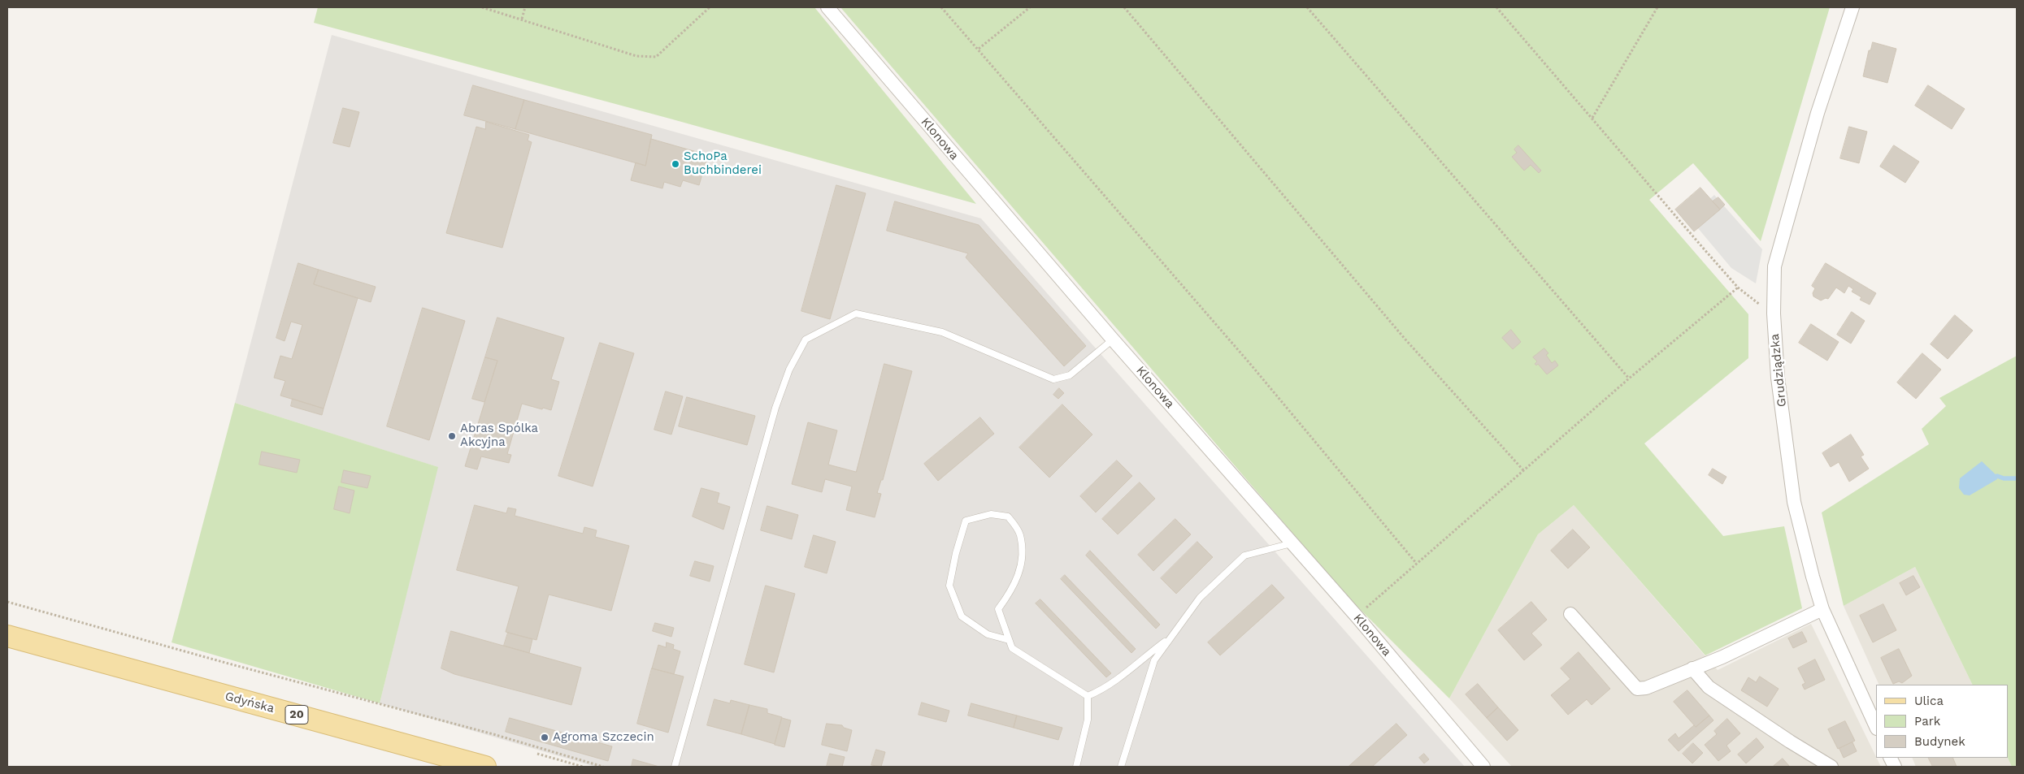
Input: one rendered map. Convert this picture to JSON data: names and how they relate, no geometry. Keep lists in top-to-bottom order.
{
  "streets": {
    "main road": ["Gdyńska", "20"],
    "street": ["Klonowa", "Grudziądzka"]
  },
  "places": ["SchoPa Buchbinderei", "Abras Spólka Akcyjna", "Agroma Szczecin"],
  "legend": ["Ulica", "Park", "Budynek"]
}
